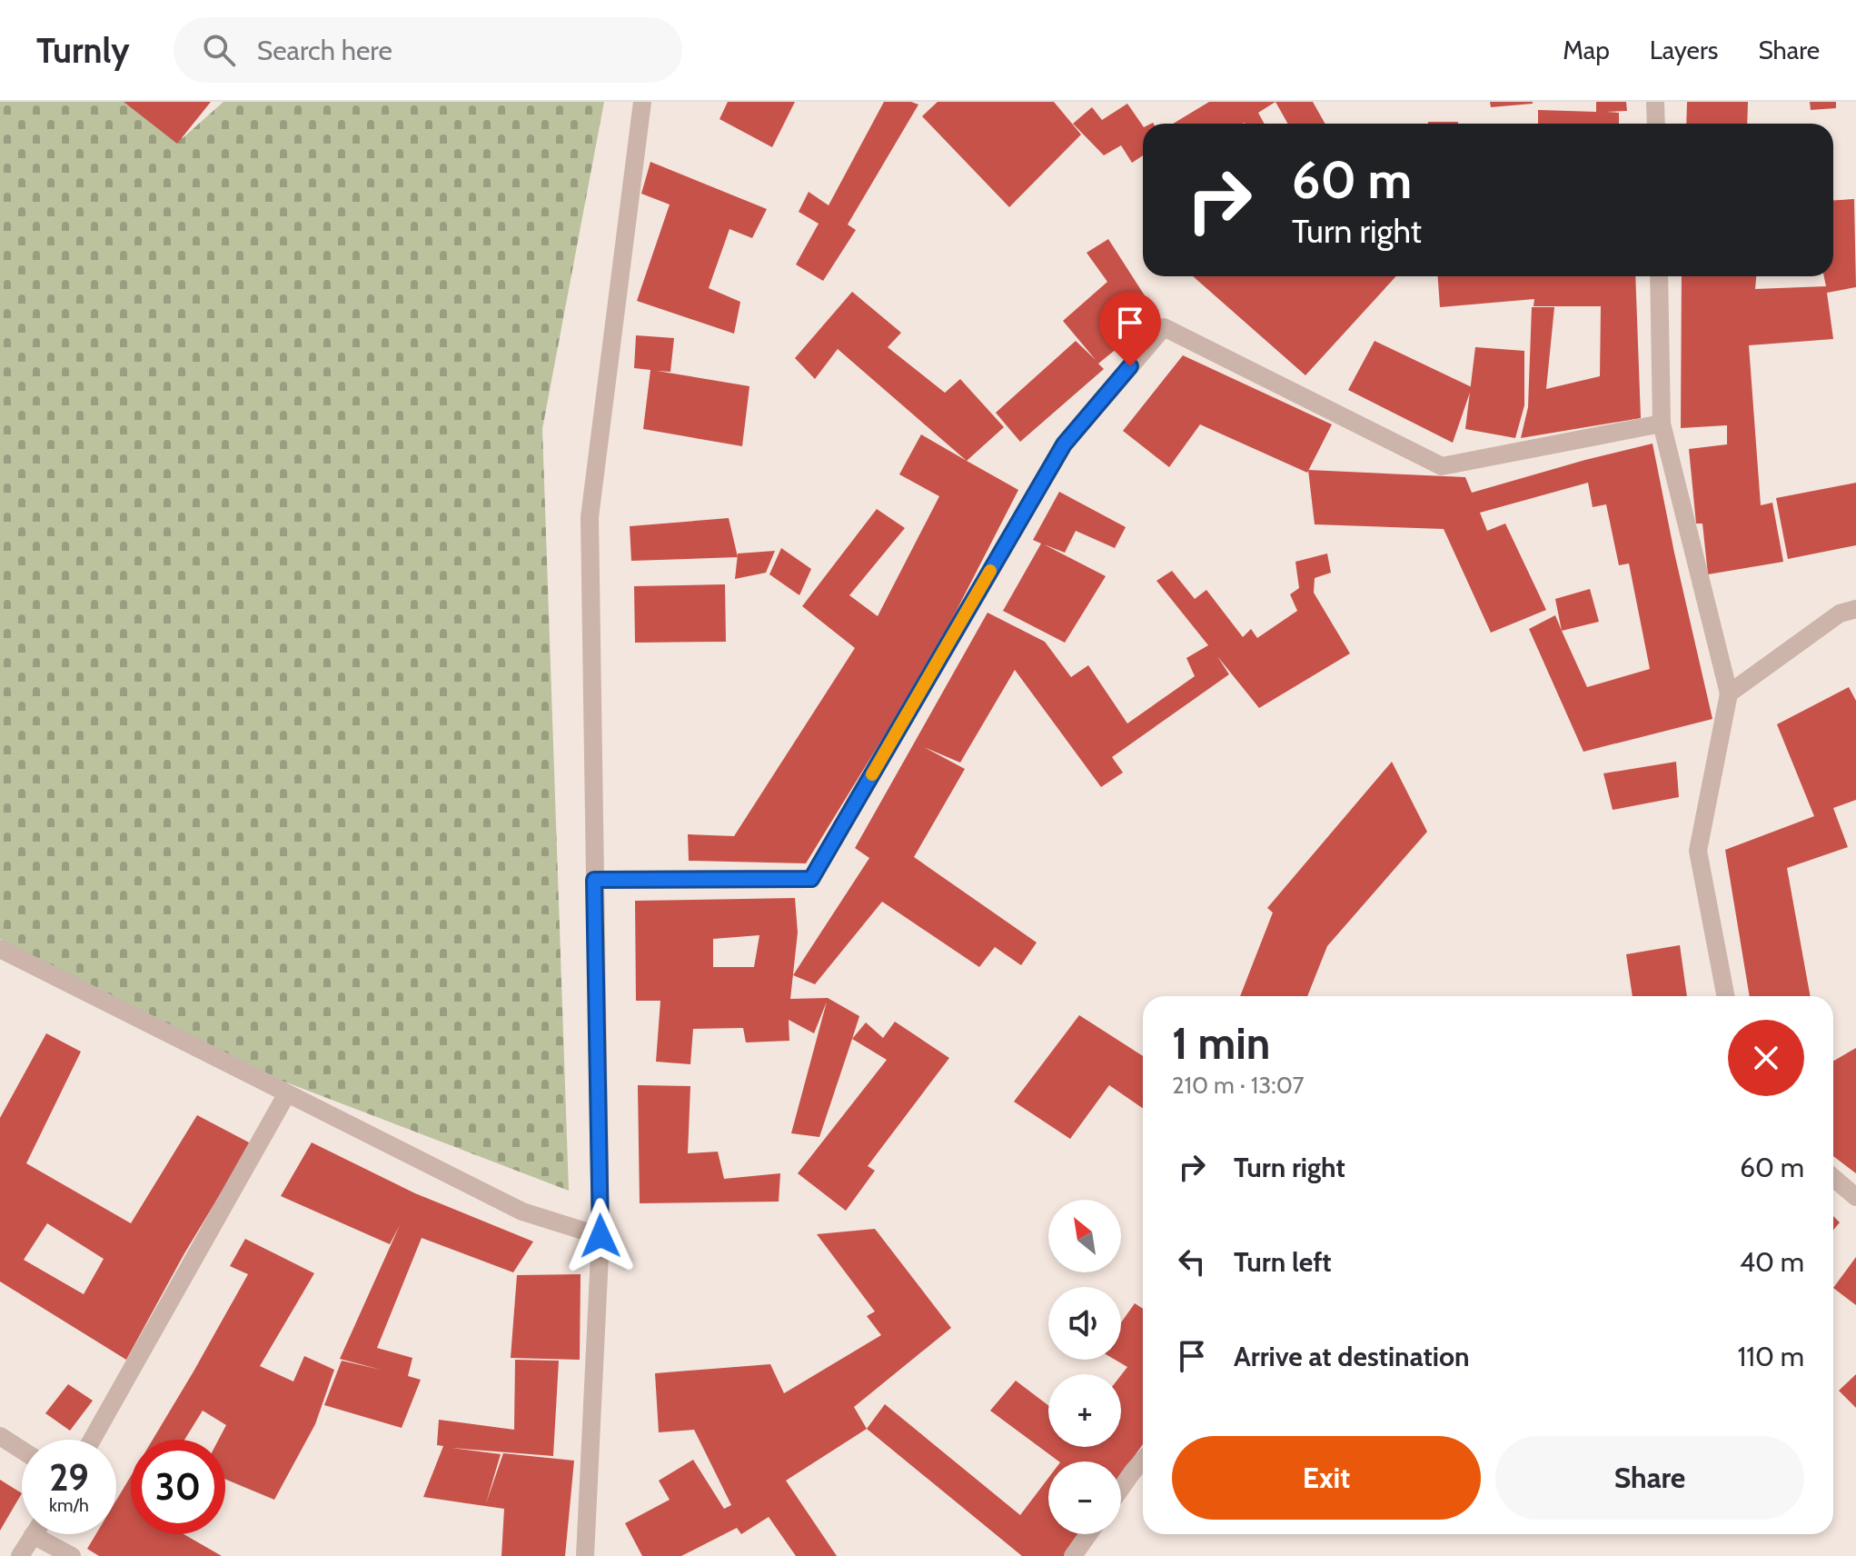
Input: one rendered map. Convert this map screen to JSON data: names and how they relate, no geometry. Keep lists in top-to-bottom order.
{
  "north": "top left",
  "page": {
    "header": "Turnly",
    "search": "Search here",
    "nav": ["Map", "Layers", "Share"],
    "turn": ["60 m", "Turn right"],
    "heading": ["1 min", "210 m · 13:07"],
    "list": [
      {
        "name": "Turn right",
        "value": "60 m"
      },
      {
        "name": "Turn left",
        "value": "40 m"
      },
      {
        "name": "Arrive at destination",
        "value": "110 m"
      }
    ],
    "map_buttons": ["+", "−"],
    "buttons": ["Exit", "Share"],
    "speed": "29 km/h",
    "limit": "30"
  }
}
